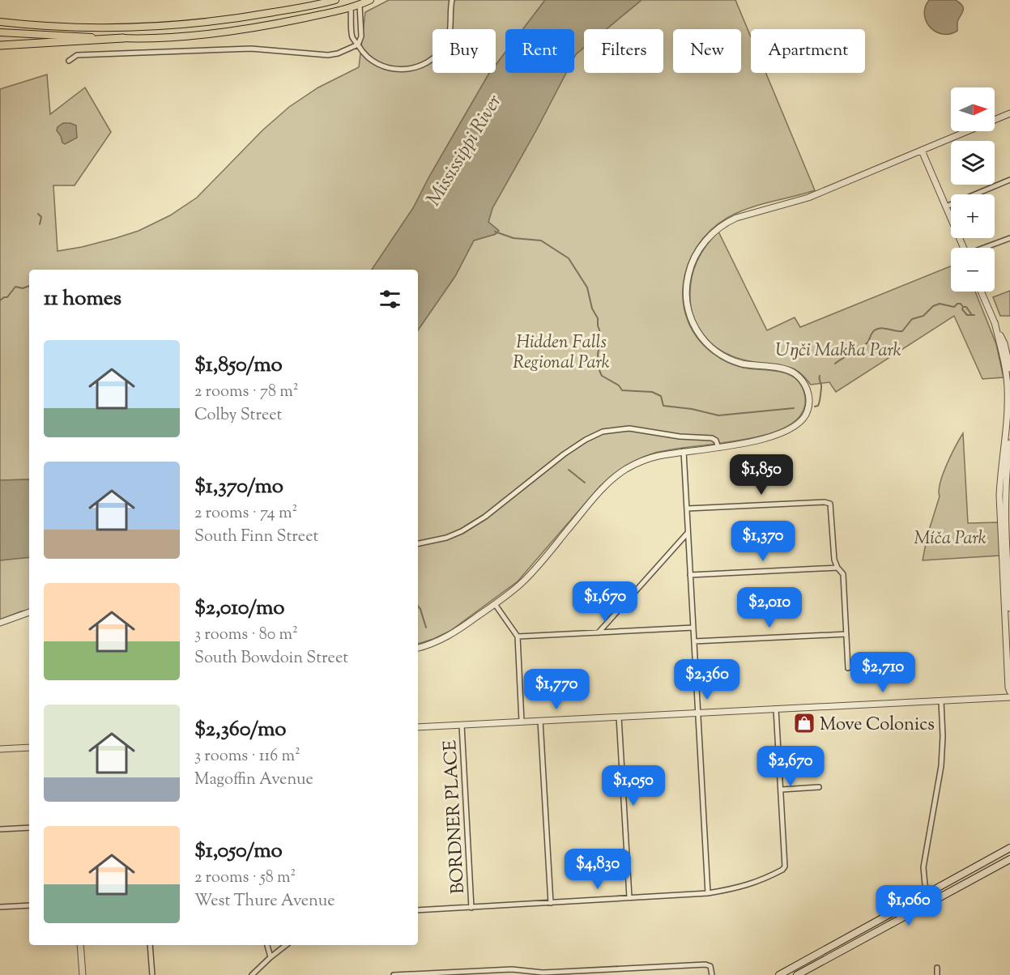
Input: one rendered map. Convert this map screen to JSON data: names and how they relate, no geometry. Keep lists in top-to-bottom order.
{
  "streets": {
    "street": ["BORDNER PLACE"]
  },
  "water": ["Mississippi River"],
  "parks": ["Hidden Falls Regional Park", "Uŋči Makȟa Park", "Míča Park"],
  "places": {
    "shop": ["Move Colonics"]
  },
  "north": "right",
  "page": {
    "chip": [
      "Buy",
      "Rent",
      "Filters",
      "New",
      "Apartment"
    ],
    "map_buttons": ["+", "−"],
    "heading": "11 homes",
    "list": [
      {
        "name": "$1,850/mo",
        "note": "2 rooms · 78 m² · Colby Street"
      },
      {
        "name": "$1,370/mo",
        "note": "2 rooms · 74 m² · South Finn Street"
      },
      {
        "name": "$2,010/mo",
        "note": "3 rooms · 80 m² · South Bowdoin Street"
      },
      {
        "name": "$2,360/mo",
        "note": "3 rooms · 116 m² · Magoffin Avenue"
      },
      {
        "name": "$1,050/mo",
        "note": "2 rooms · 58 m² · West Thure Avenue"
      }
    ],
    "price": [
      "$1,850",
      "$1,370",
      "$1,670",
      "$2,010",
      "$2,710",
      "$2,360",
      "$1,770",
      "$2,670",
      "$1,050",
      "$4,830",
      "$1,060"
    ]
  }
}
